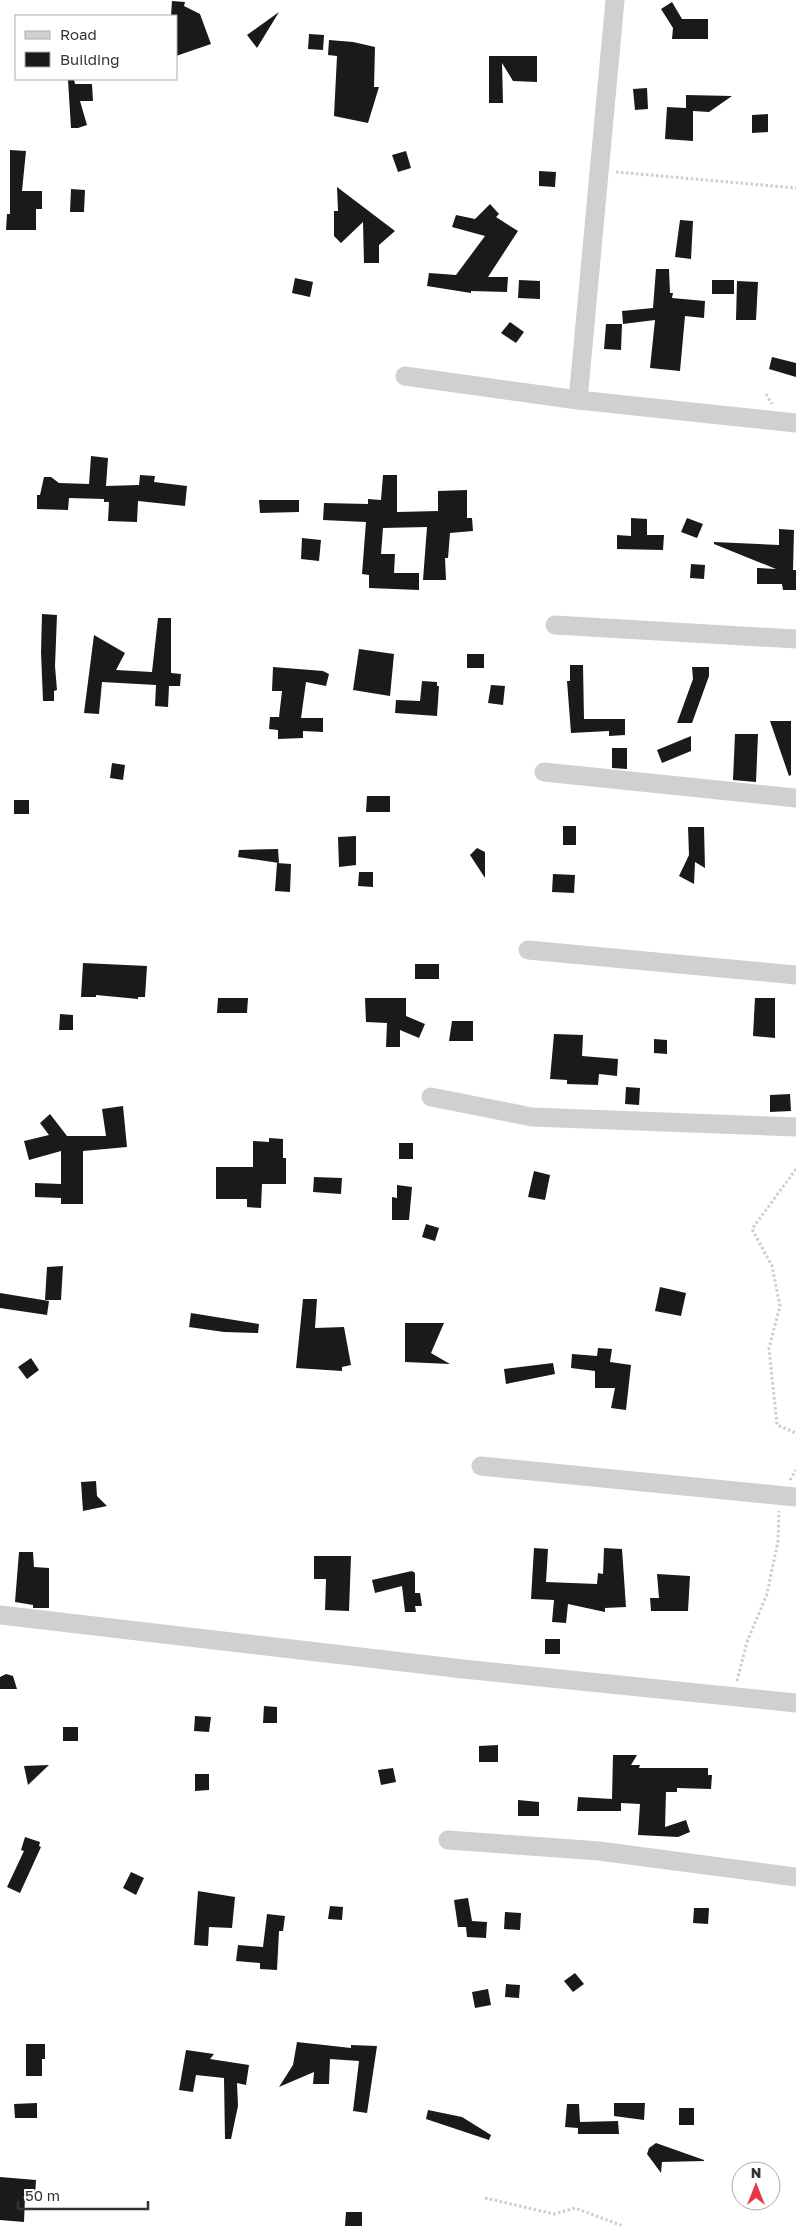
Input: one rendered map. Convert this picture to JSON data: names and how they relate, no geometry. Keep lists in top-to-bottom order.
{
  "legend": ["Road", "Building"],
  "scale_bar": "50 m",
  "north": "top"
}
